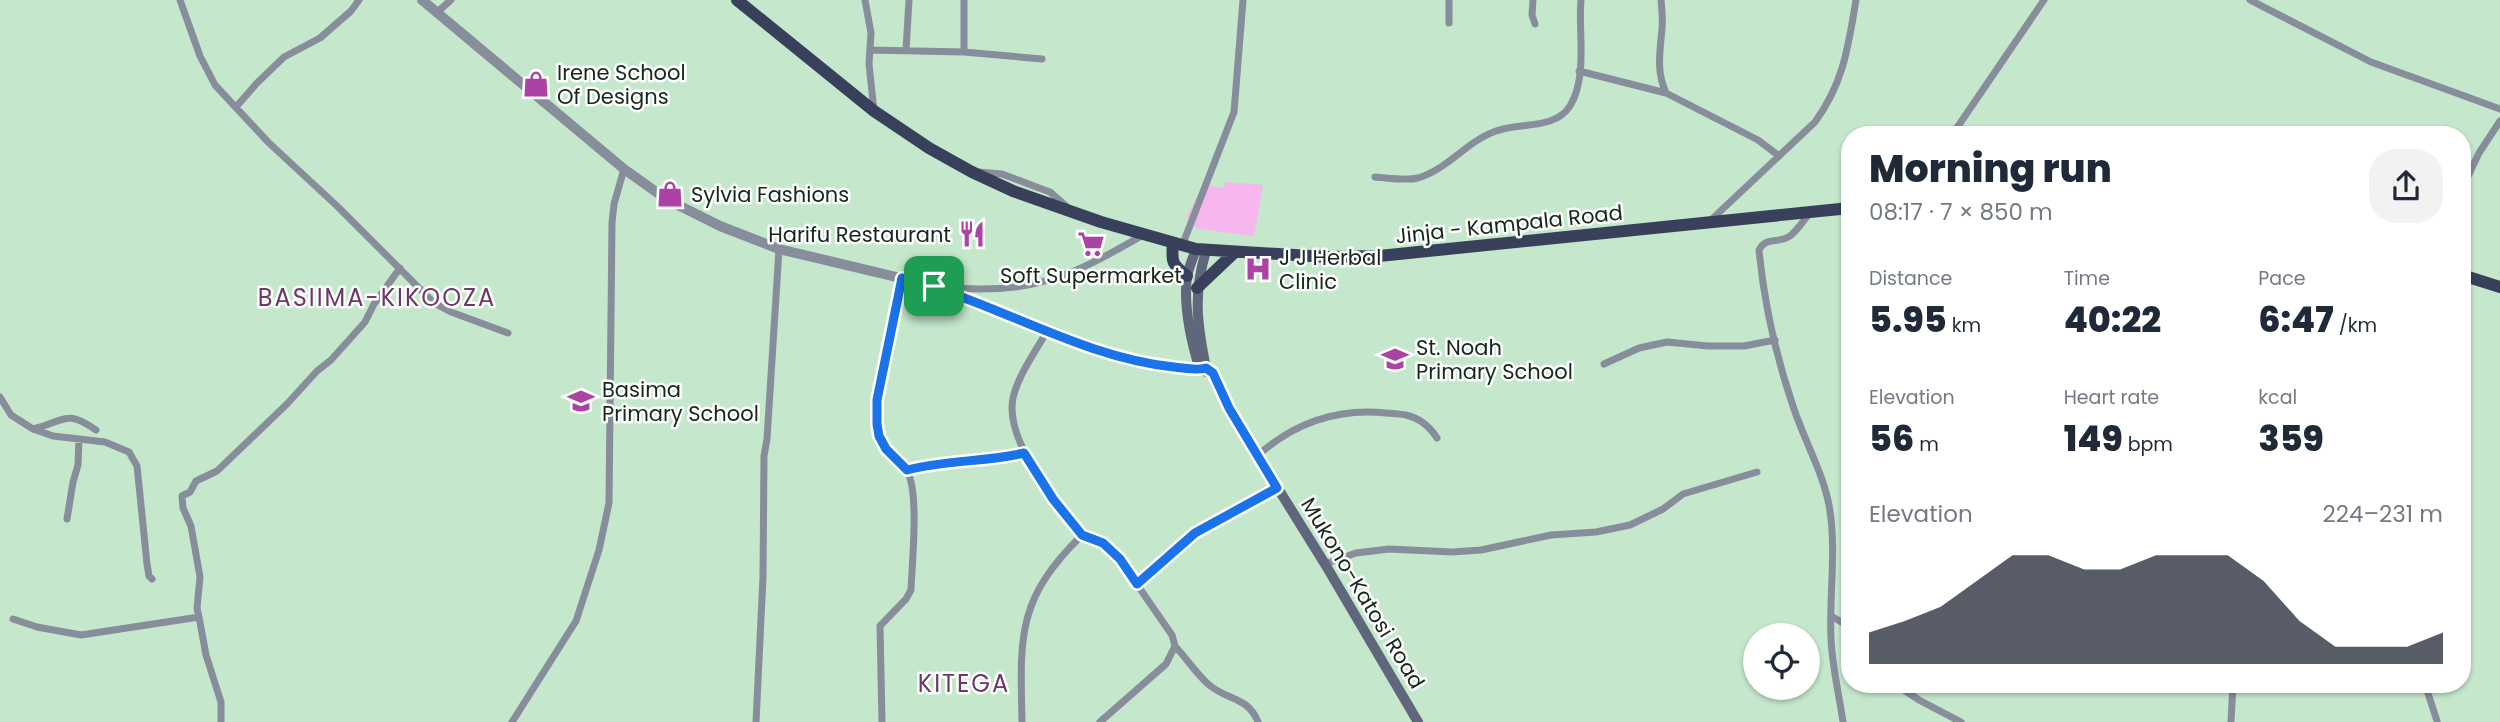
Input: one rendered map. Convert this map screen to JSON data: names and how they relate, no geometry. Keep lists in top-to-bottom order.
{
  "streets": {
    "highway": ["Jinja - Kampala Road"],
    "main road": ["Mukono-Katosi Road"]
  },
  "districts": ["BASIIMA-KIKOOZA", "KITEGA"],
  "places": {
    "shop": ["Irene School Of Designs", "Sylvia Fashions"],
    "restaurant": ["Harifu Restaurant"],
    "supermarket": ["Soft Supermarket"],
    "hospital": ["J J Herbal Clinic"],
    "school or university": ["St. Noah Primary School", "Basima Primary School"]
  },
  "page": {
    "heading": ["Morning run", "08:17 · 7 × 850 m"],
    "stats": [
      ["Distance", "5.95 km"],
      ["Time", "40:22"],
      ["Pace", "6:47 /km"],
      ["Elevation", "56 m"],
      ["Heart rate", "149 bpm"],
      ["kcal", "359"]
    ],
    "chart": ["Elevation", "224–231 m"]
  }
}
